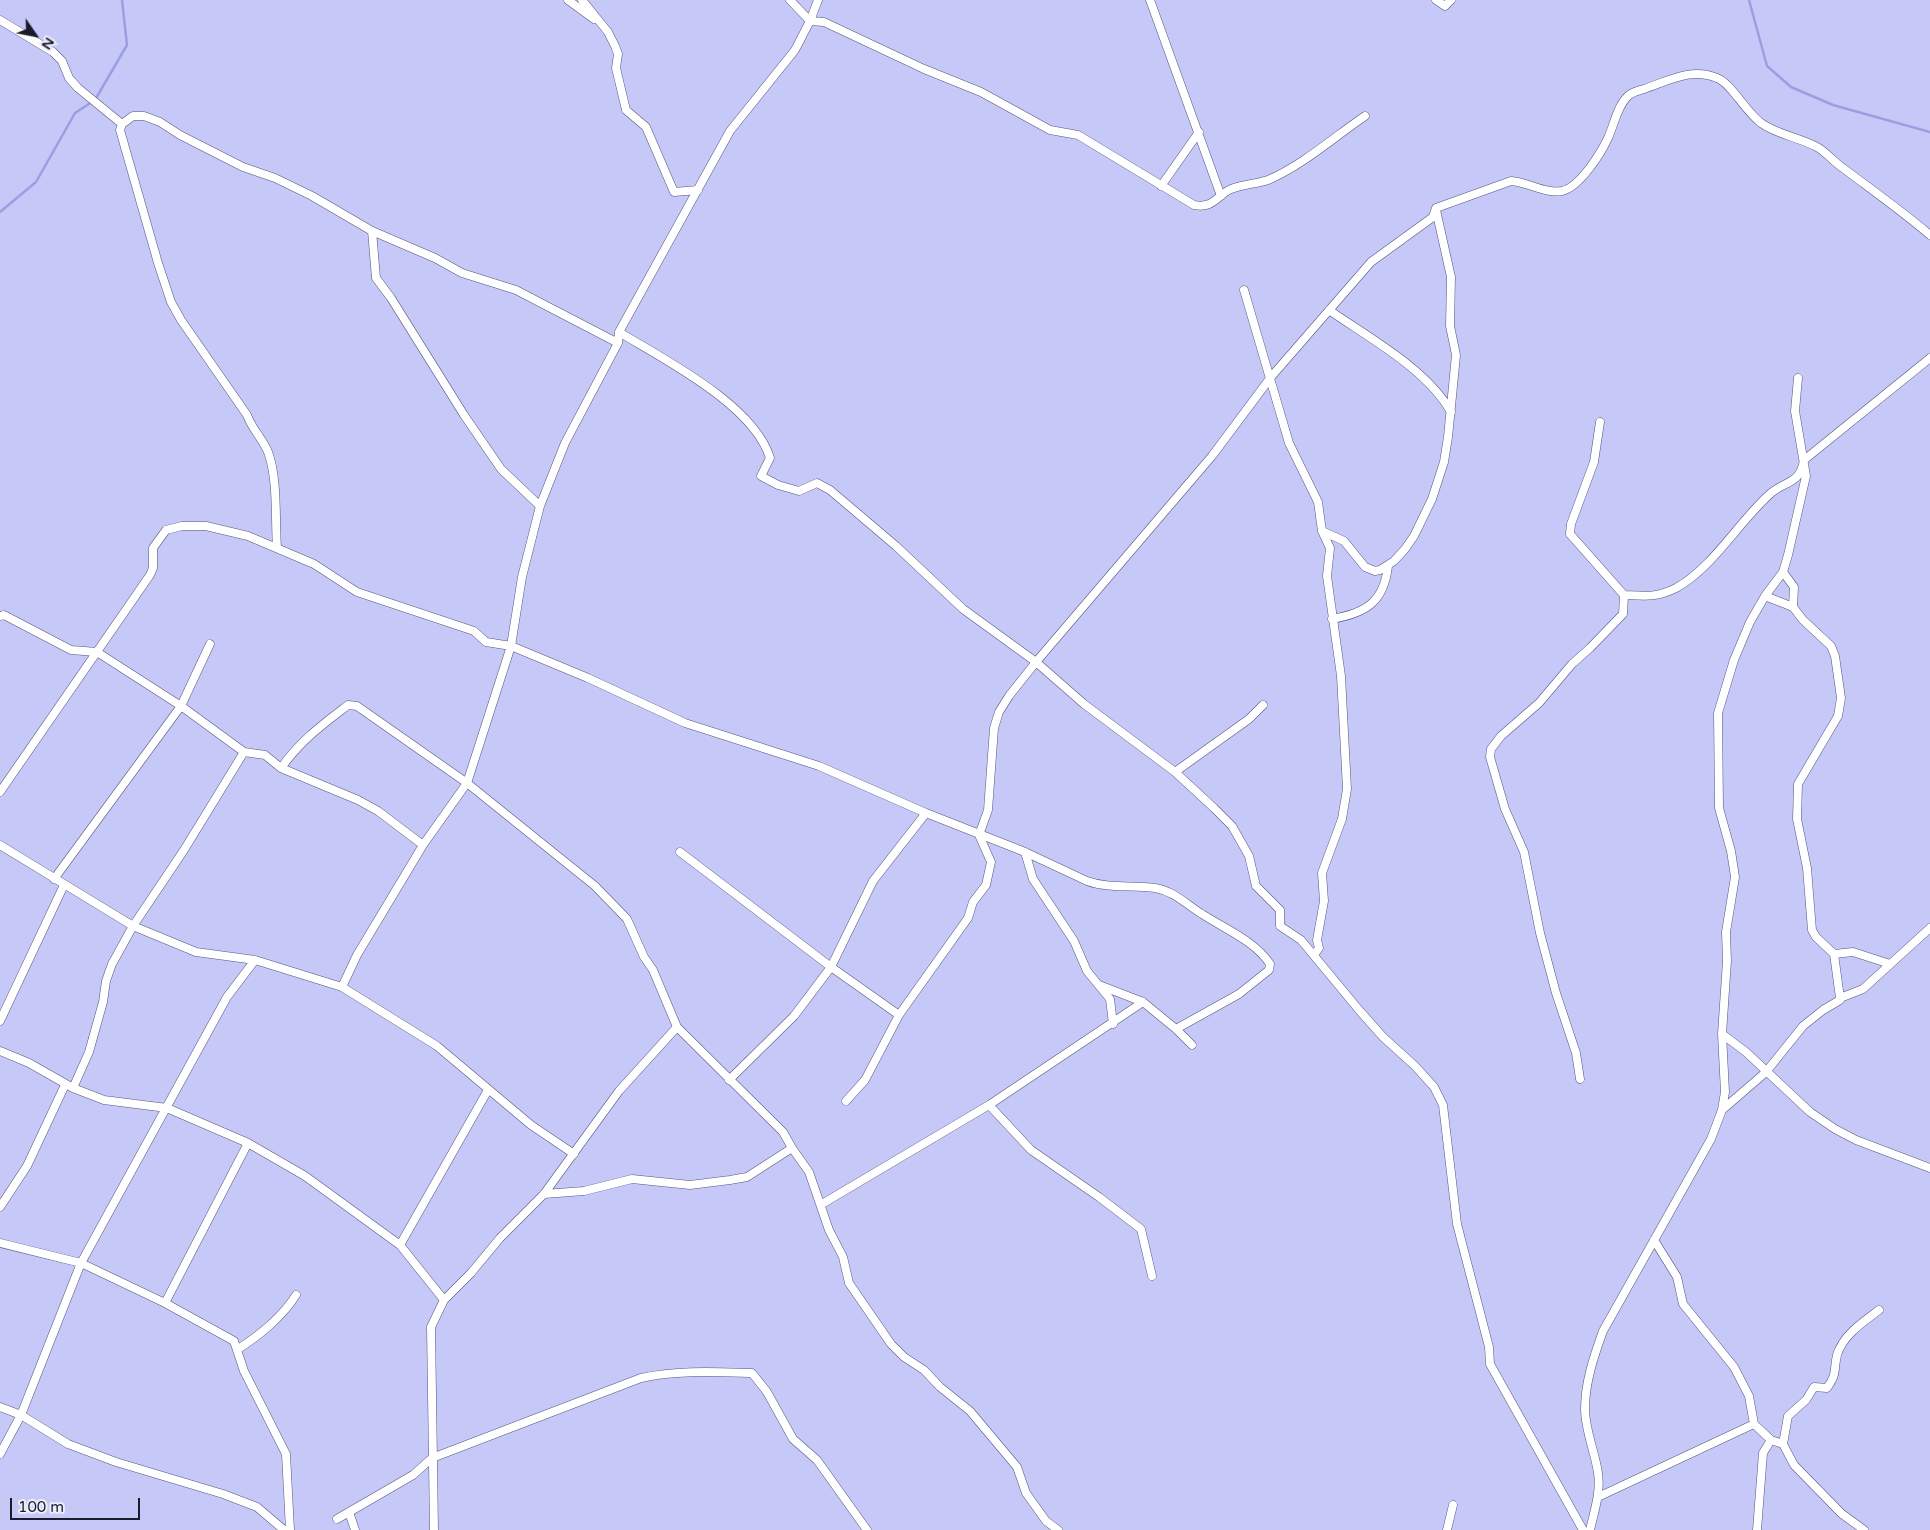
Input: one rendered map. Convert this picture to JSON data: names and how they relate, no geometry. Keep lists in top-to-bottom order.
{
  "scale_bar": "100 m",
  "north": "bottom right"
}
